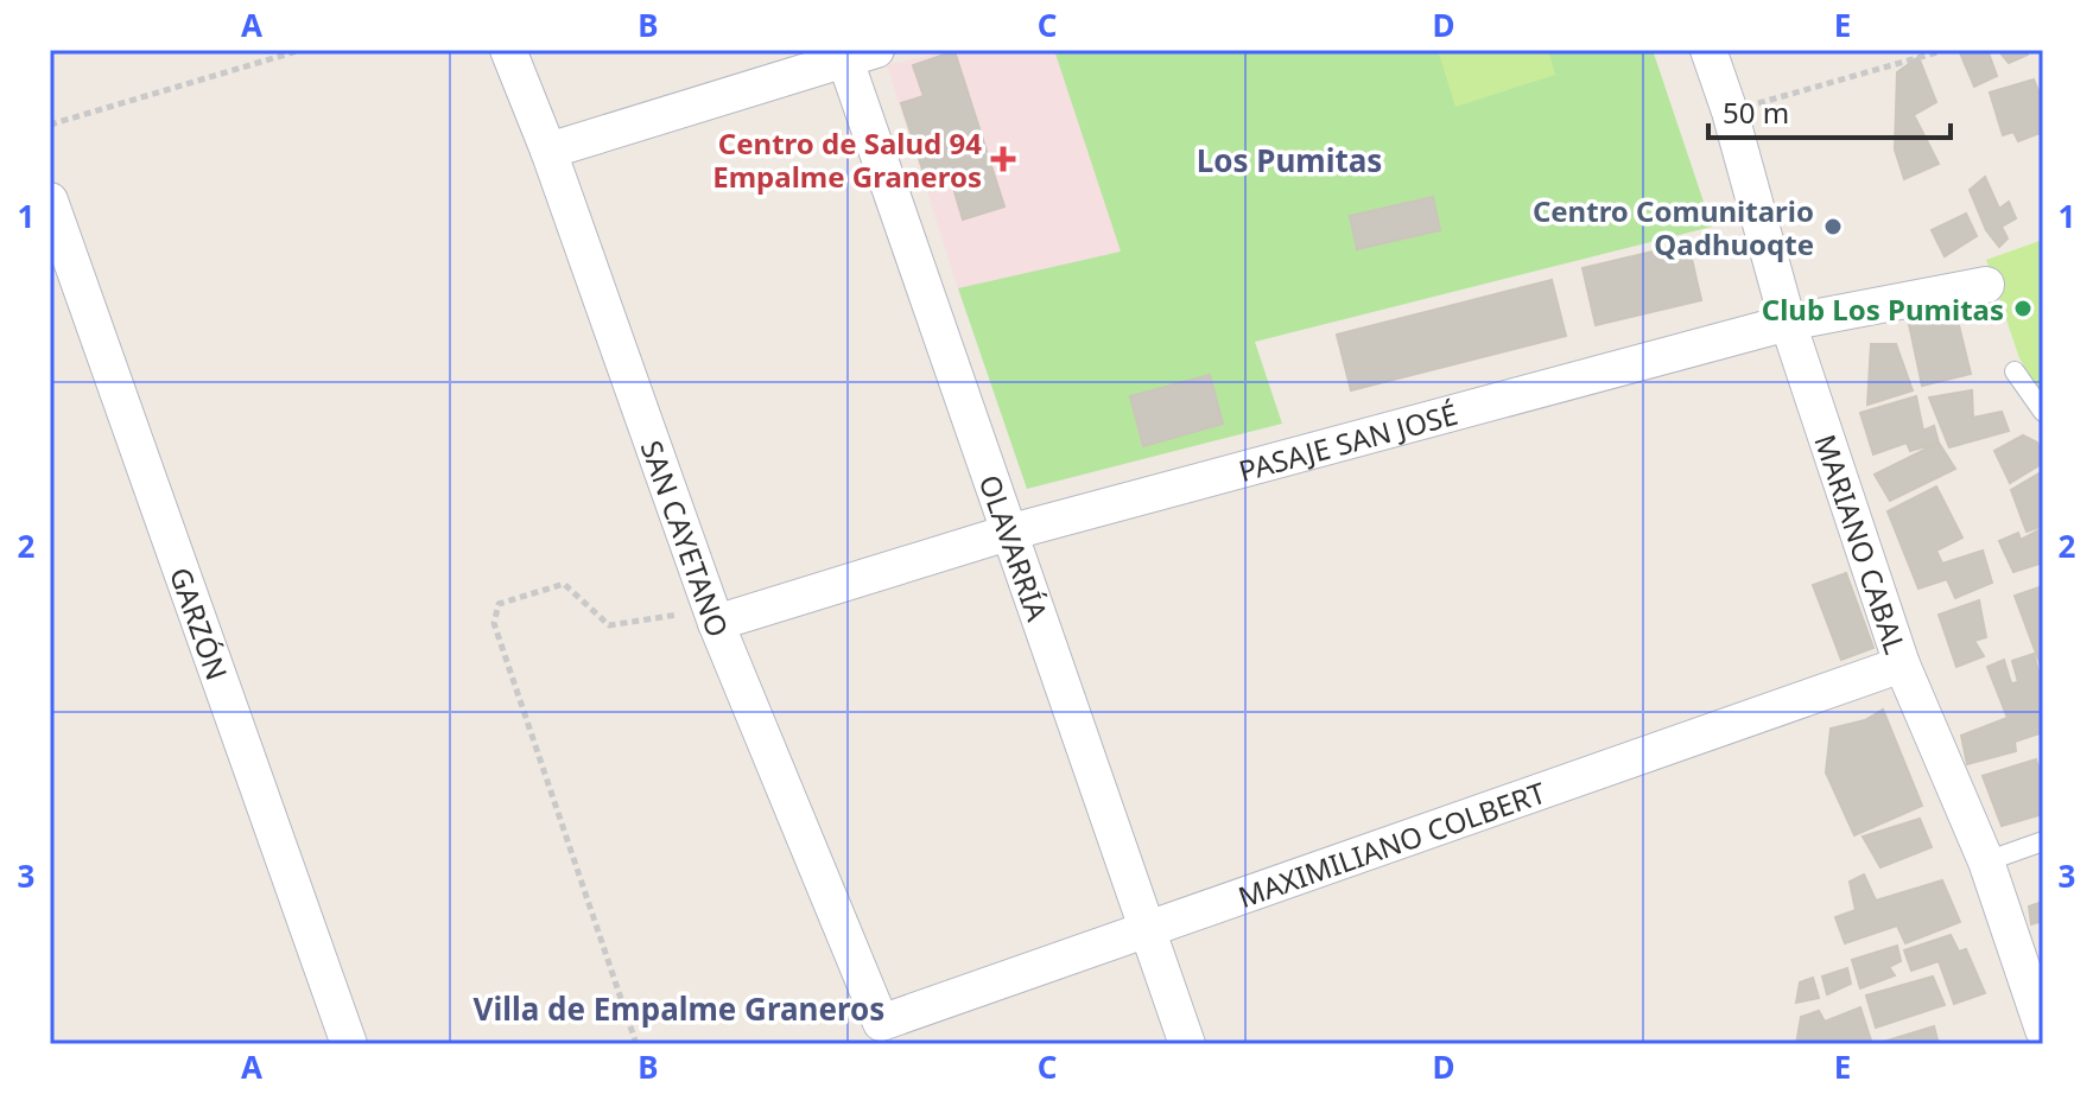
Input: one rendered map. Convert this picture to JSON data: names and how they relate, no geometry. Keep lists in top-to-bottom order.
{
  "streets": {
    "street": [
      "PASAJE SAN JOSÉ",
      "SAN CAYETANO",
      "MARIANO CABAL",
      "OLAVARRÍA",
      "GARZÓN",
      "MAXIMILIANO COLBERT"
    ]
  },
  "crossings": [
    ["PASAJE SAN JOSÉ", "SAN CAYETANO"],
    ["PASAJE SAN JOSÉ", "MARIANO CABAL"],
    ["PASAJE SAN JOSÉ", "OLAVARRÍA"],
    ["SAN CAYETANO", "MAXIMILIANO COLBERT"],
    ["MARIANO CABAL", "MAXIMILIANO COLBERT"],
    ["OLAVARRÍA", "MAXIMILIANO COLBERT"]
  ],
  "districts": ["Los Pumitas", "Villa de Empalme Graneros"],
  "places": {
    "health": ["Centro de Salud 94 Empalme Graneros"],
    "other": ["Centro Comunitario Qadhuoqte", "Club Los Pumitas"]
  },
  "scale_bar": "50 m",
  "grid": {
    "columns": [
      "A",
      "B",
      "C",
      "D",
      "E"
    ],
    "rows": ["1", "2", "3"]
  }
}
